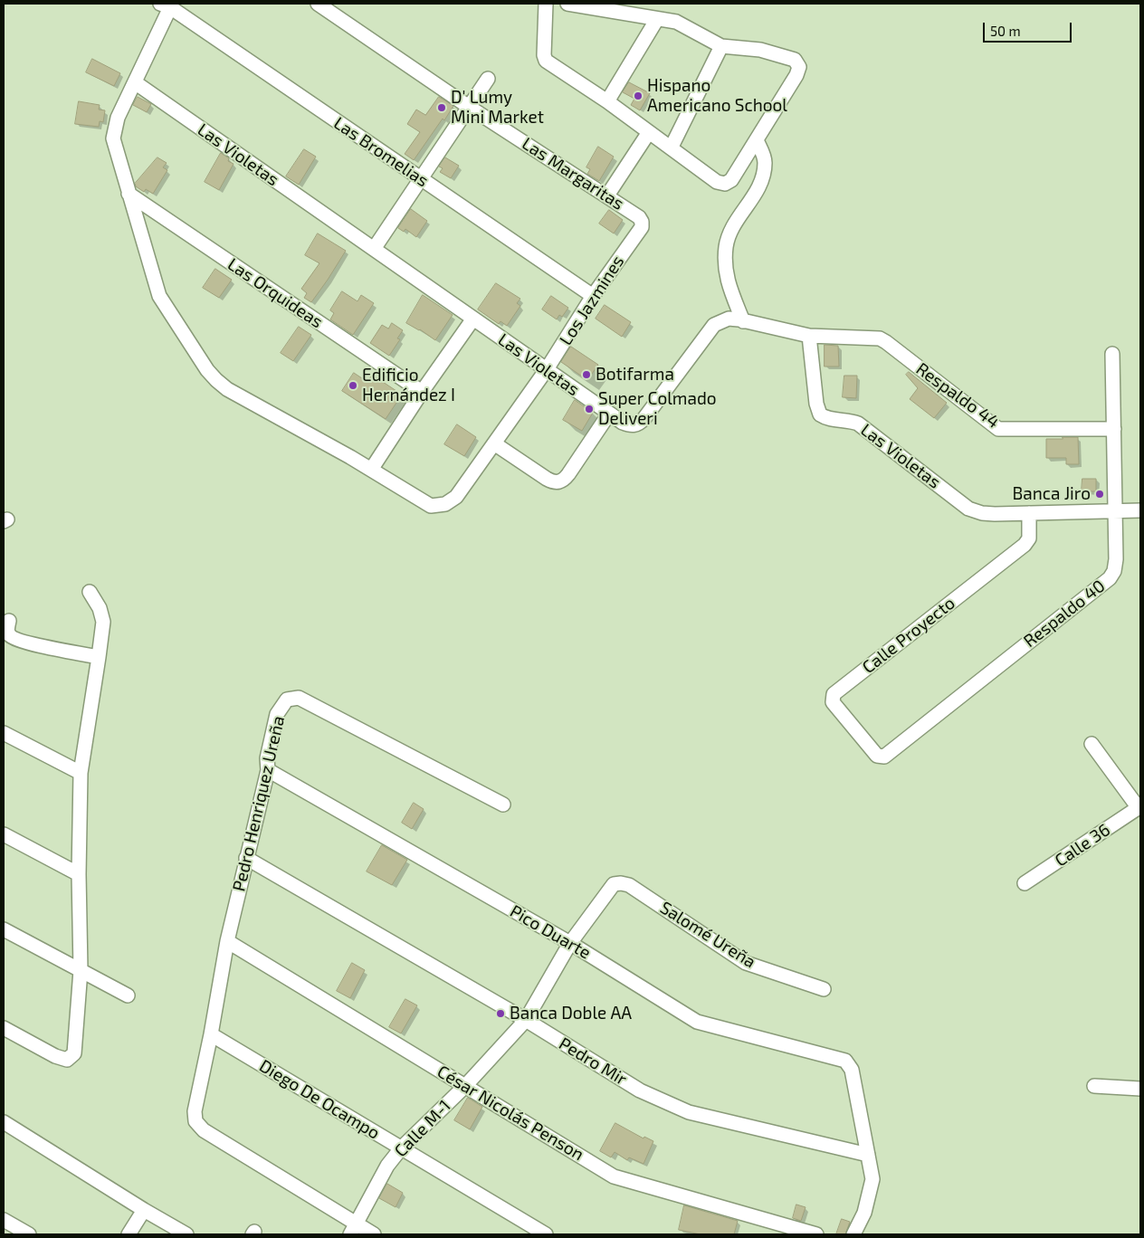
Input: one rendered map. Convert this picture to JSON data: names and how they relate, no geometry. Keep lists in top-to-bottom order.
{
  "streets": {
    "street": [
      "Las Bromelias",
      "Las Violetas",
      "Las Margaritas",
      "Las Orquideas",
      "Los Jazmines",
      "Respaldo 44",
      "Respaldo 40",
      "Calle Proyecto",
      "Pedro Henriquez Ureña",
      "Calle 36",
      "Pico Duarte",
      "Salomé Ureña",
      "Pedro Mir",
      "Diego De Ocampo",
      "César Nicolás Penson",
      "Calle M-1"
    ]
  },
  "crossings": [
    ["Las Bromelias", "Los Jazmines"],
    ["Las Violetas", "Los Jazmines"],
    ["Las Violetas", "Respaldo 44"],
    ["Las Violetas", "Calle Proyecto"],
    ["Las Margaritas", "Los Jazmines"],
    ["Respaldo 44", "Respaldo 40"],
    ["Respaldo 40", "Calle Proyecto"],
    ["Pedro Henriquez Ureña", "Pico Duarte"],
    ["Pedro Henriquez Ureña", "Pedro Mir"],
    ["Pedro Henriquez Ureña", "Diego De Ocampo"],
    ["Pedro Henriquez Ureña", "César Nicolás Penson"],
    ["Pedro Henriquez Ureña", "Calle M-1"],
    ["Pico Duarte", "Pedro Mir"],
    ["Pico Duarte", "Calle M-1"],
    ["Salomé Ureña", "Calle M-1"],
    ["Pedro Mir", "Calle M-1"],
    ["Diego De Ocampo", "Calle M-1"],
    ["César Nicolás Penson", "Calle M-1"]
  ],
  "places": [
    "Hispano Americano School",
    "D' Lumy Mini Market",
    "Botifarma",
    "Edificio Hernández I",
    "Super Colmado Deliveri",
    "Banca Jiro",
    "Banca Doble AA"
  ],
  "scale_bar": "50 m"
}
